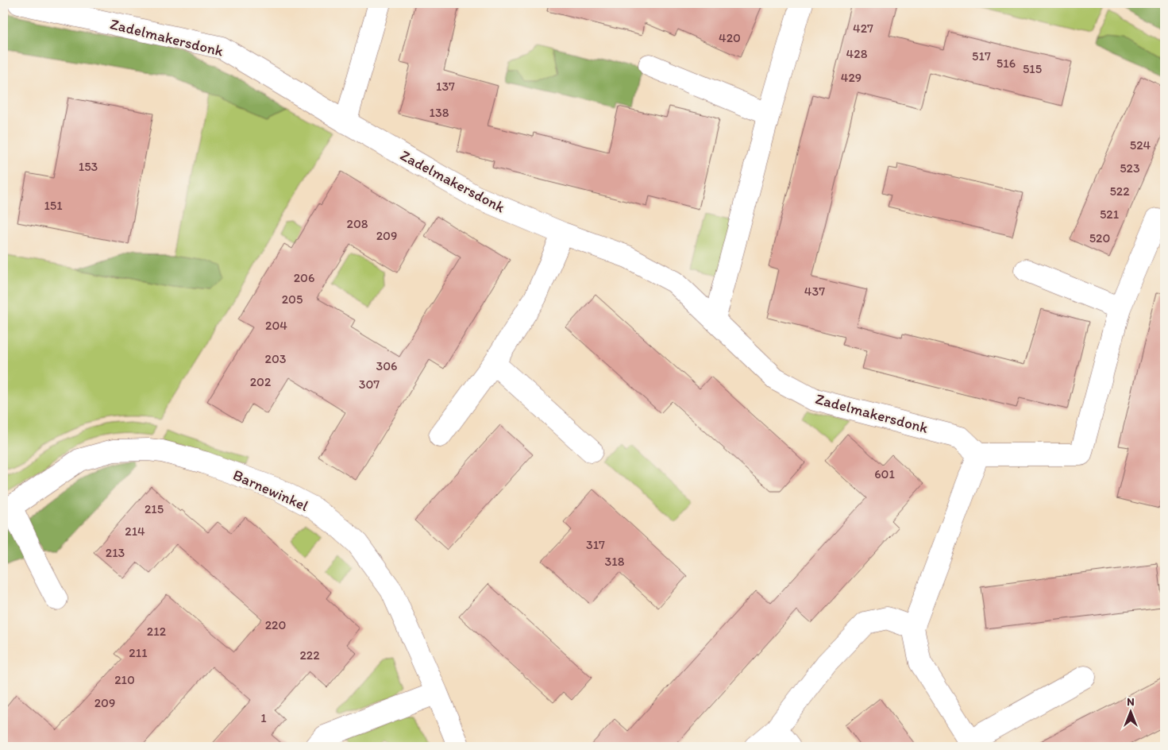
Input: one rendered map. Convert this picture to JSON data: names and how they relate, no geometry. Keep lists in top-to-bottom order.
{
  "streets": {
    "street": ["Zadelmakersdonk", "Barnewinkel"]
  },
  "house_numbers": [
    "427",
    "420",
    "428",
    "517",
    "516",
    "515",
    "429",
    "137",
    "138",
    "524",
    "153",
    "523",
    "522",
    "151",
    "521",
    "208",
    "209",
    "520",
    "206",
    "437",
    "205",
    "204",
    "203",
    "306",
    "202",
    "307",
    "601",
    "215",
    "214",
    "317",
    "213",
    "318",
    "220",
    "212",
    "211",
    "222",
    "210",
    "209",
    "1"
  ],
  "north": "top"
}
